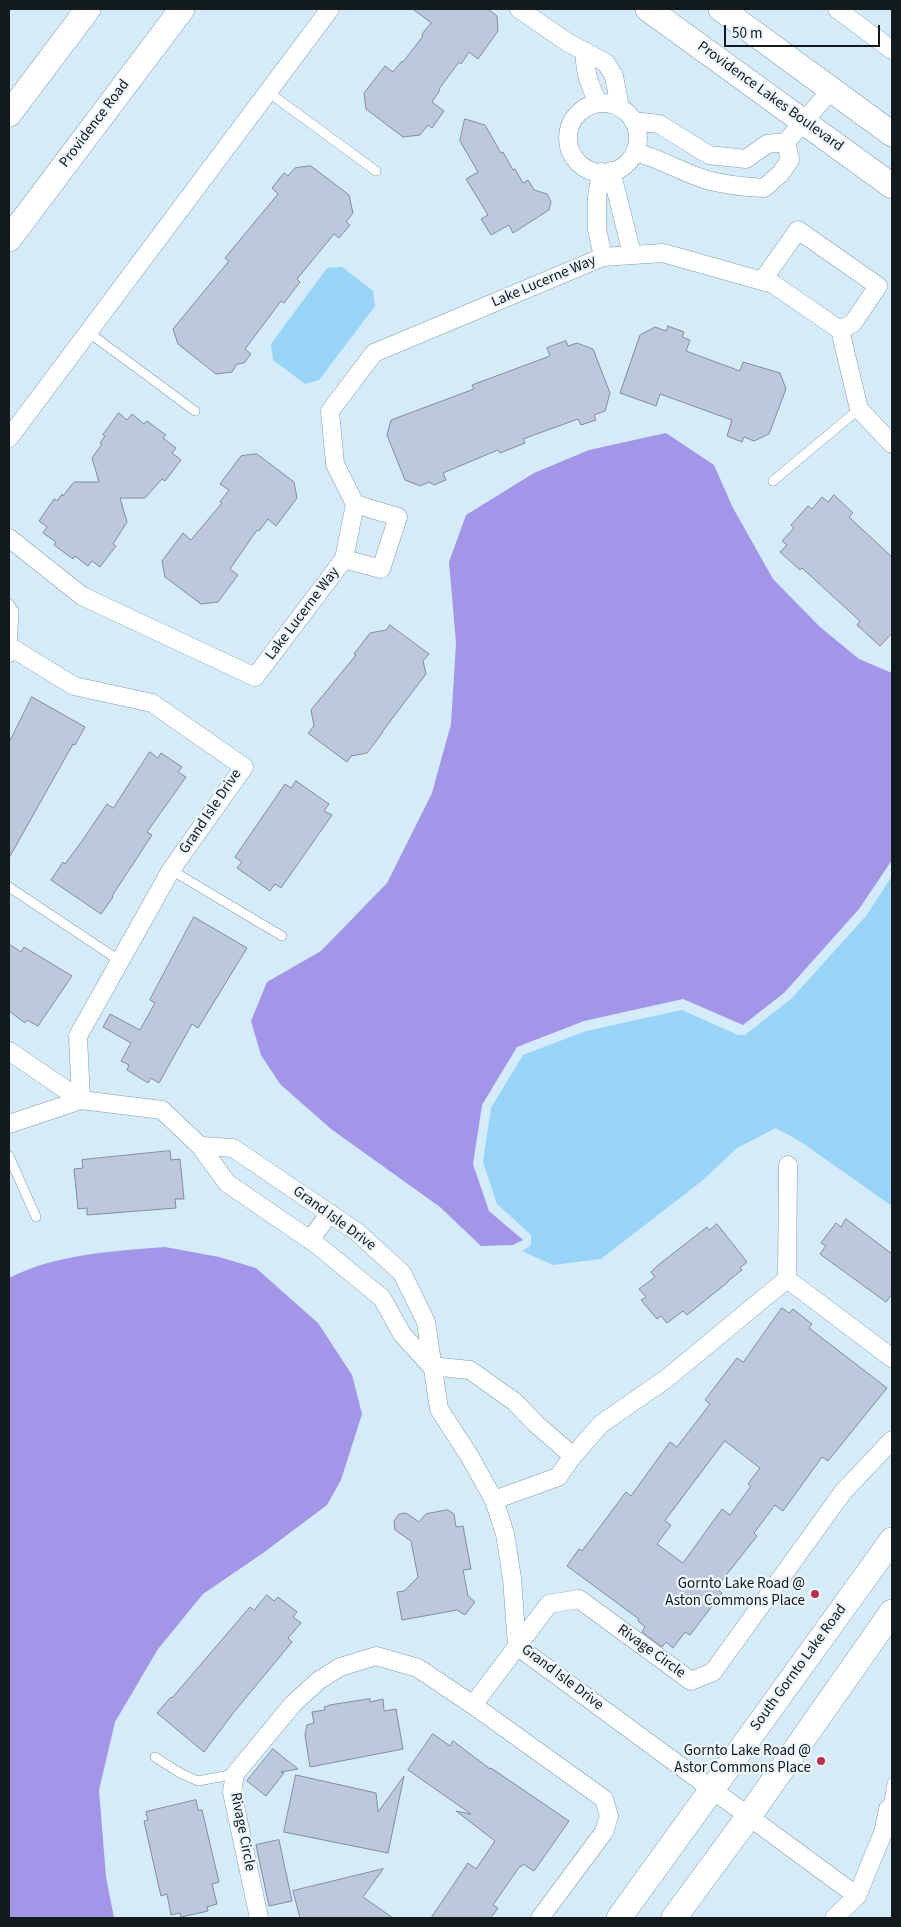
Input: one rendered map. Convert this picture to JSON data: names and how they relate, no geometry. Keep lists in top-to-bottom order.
{
  "streets": {
    "street": [
      "Providence Lakes Boulevard",
      "Providence Road",
      "Lake Lucerne Way",
      "Grand Isle Drive",
      "Rivage Circle",
      "South Gornto Lake Road"
    ]
  },
  "crossings": [
    ["Grand Isle Drive", "Rivage Circle"],
    ["Grand Isle Drive", "South Gornto Lake Road"]
  ],
  "places": ["Gornto Lake Road @ Aston Commons Place", "Gornto Lake Road @ Astor Commons Place"],
  "scale_bar": "50 m"
}
